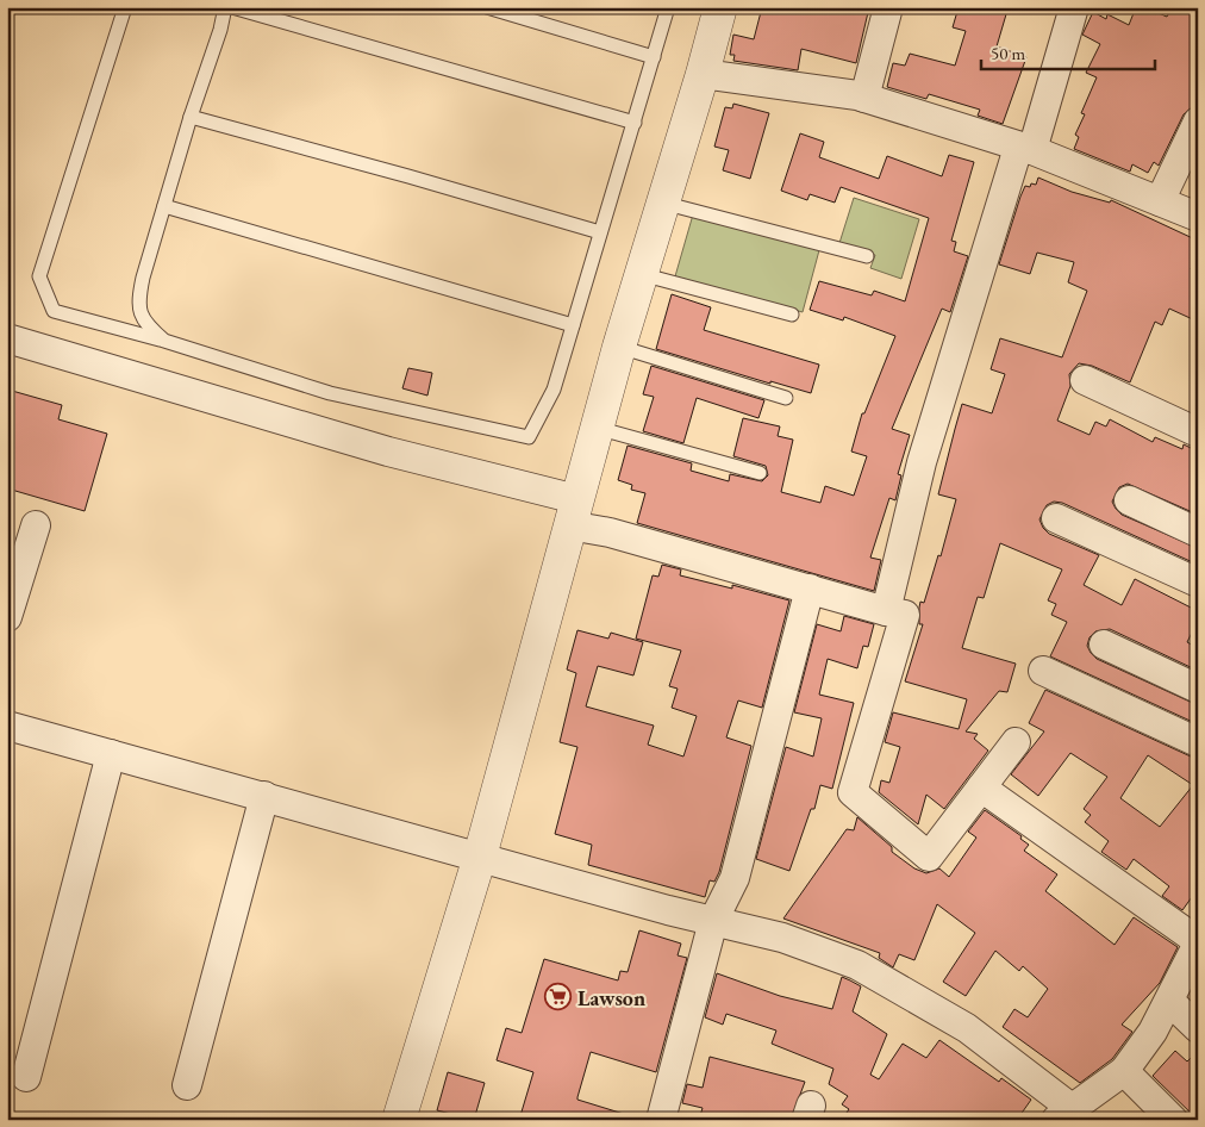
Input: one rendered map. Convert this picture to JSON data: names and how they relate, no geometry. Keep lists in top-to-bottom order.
{
  "places": {
    "supermarket": ["Lawson"]
  },
  "scale_bar": "50 m"
}
